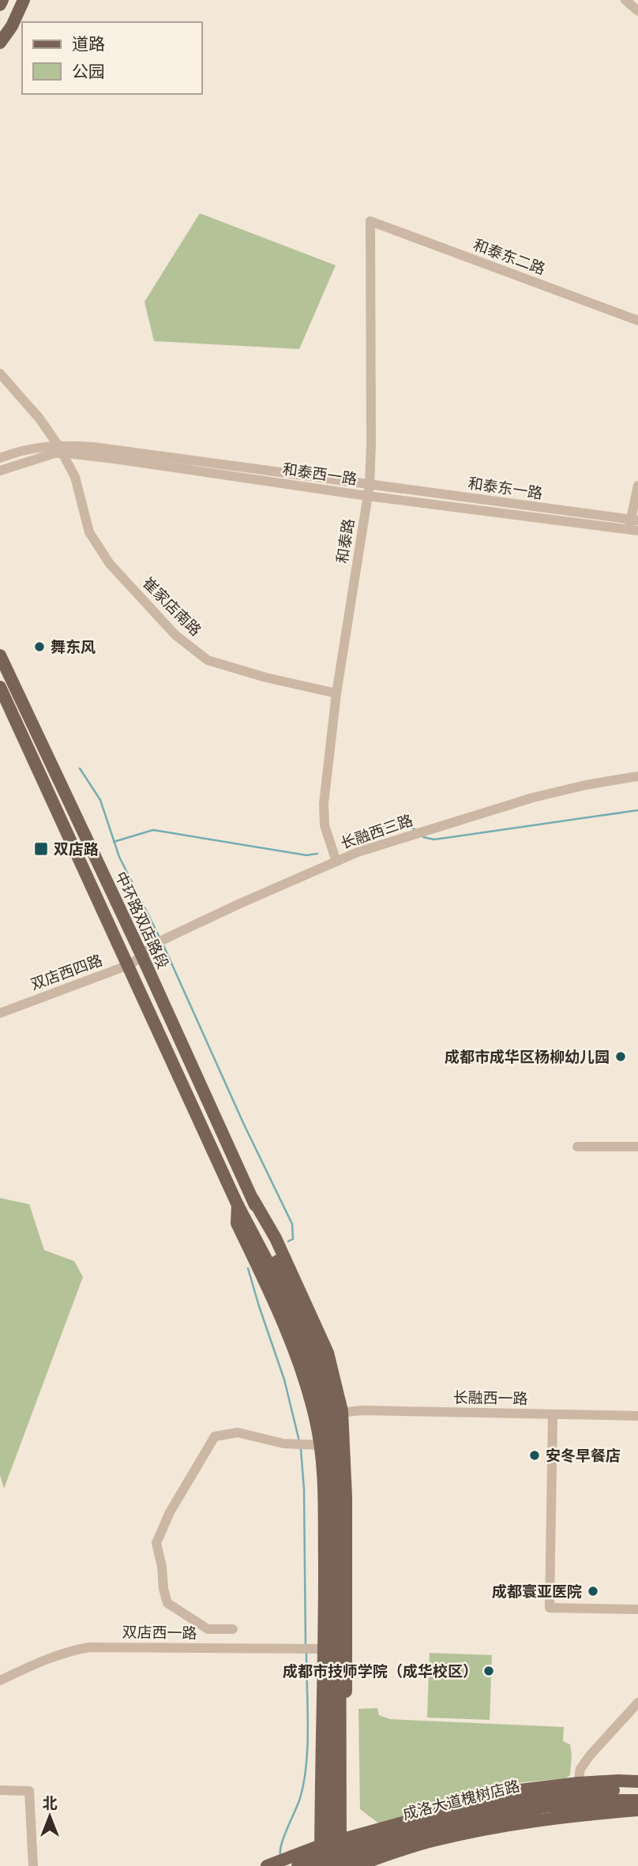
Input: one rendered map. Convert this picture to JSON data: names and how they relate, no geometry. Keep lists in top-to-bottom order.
{
  "streets": {
    "main road": ["中环路双店路段", "成洛大道槐树店路"],
    "street": [
      "和泰东二路",
      "和泰西一路",
      "和泰东一路",
      "和泰路",
      "崔家店南路",
      "长融西三路",
      "双店西四路",
      "长融西一路",
      "双店西一路"
    ]
  },
  "crossings": [
    ["和泰东二路", "和泰路"],
    ["和泰西一路", "和泰东一路"],
    ["和泰西一路", "和泰路"],
    ["和泰西一路", "崔家店南路"],
    ["和泰东一路", "和泰路"],
    ["和泰路", "崔家店南路"],
    ["和泰路", "长融西三路"],
    ["长融西三路", "中环路双店路段"],
    ["长融西三路", "双店西四路"],
    ["中环路双店路段", "双店西四路"]
  ],
  "places": {
    "other": [
      "舞东风",
      "成都市成华区杨柳幼儿园",
      "安冬早餐店",
      "成都寰亚医院",
      "成都市技师学院（成华校区）"
    ],
    "transit": ["双店路"]
  },
  "legend": ["道路", "公园"],
  "north": "top"
}
